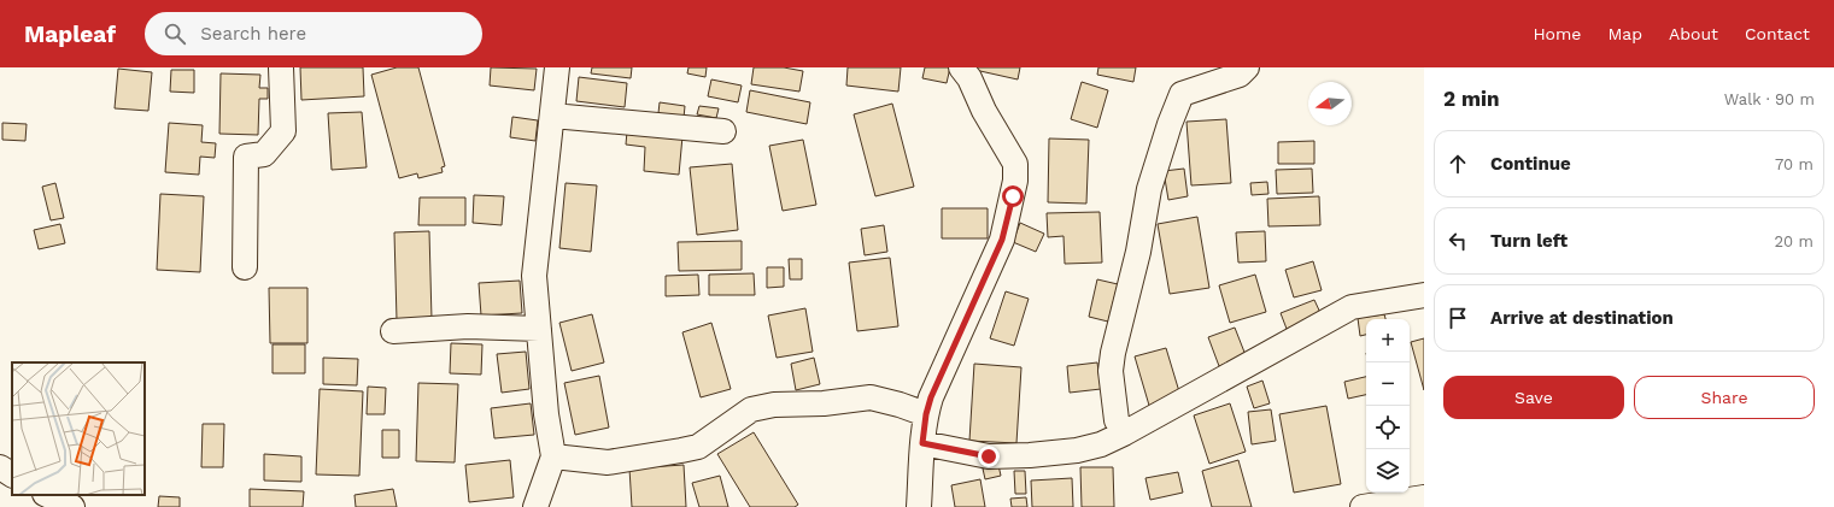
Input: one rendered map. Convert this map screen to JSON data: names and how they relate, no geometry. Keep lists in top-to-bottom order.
{
  "north": "left",
  "page": {
    "header": "Mapleaf",
    "search": "Search here",
    "nav": [
      "Home",
      "Map",
      "About",
      "Contact"
    ],
    "heading": ["2 min", "Walk · 90 m"],
    "list": [
      ["Continue", "70 m"],
      ["Turn left", "20 m"],
      "Arrive at destination"
    ],
    "map_buttons": ["+", "−"],
    "buttons": ["Save", "Share"]
  }
}
